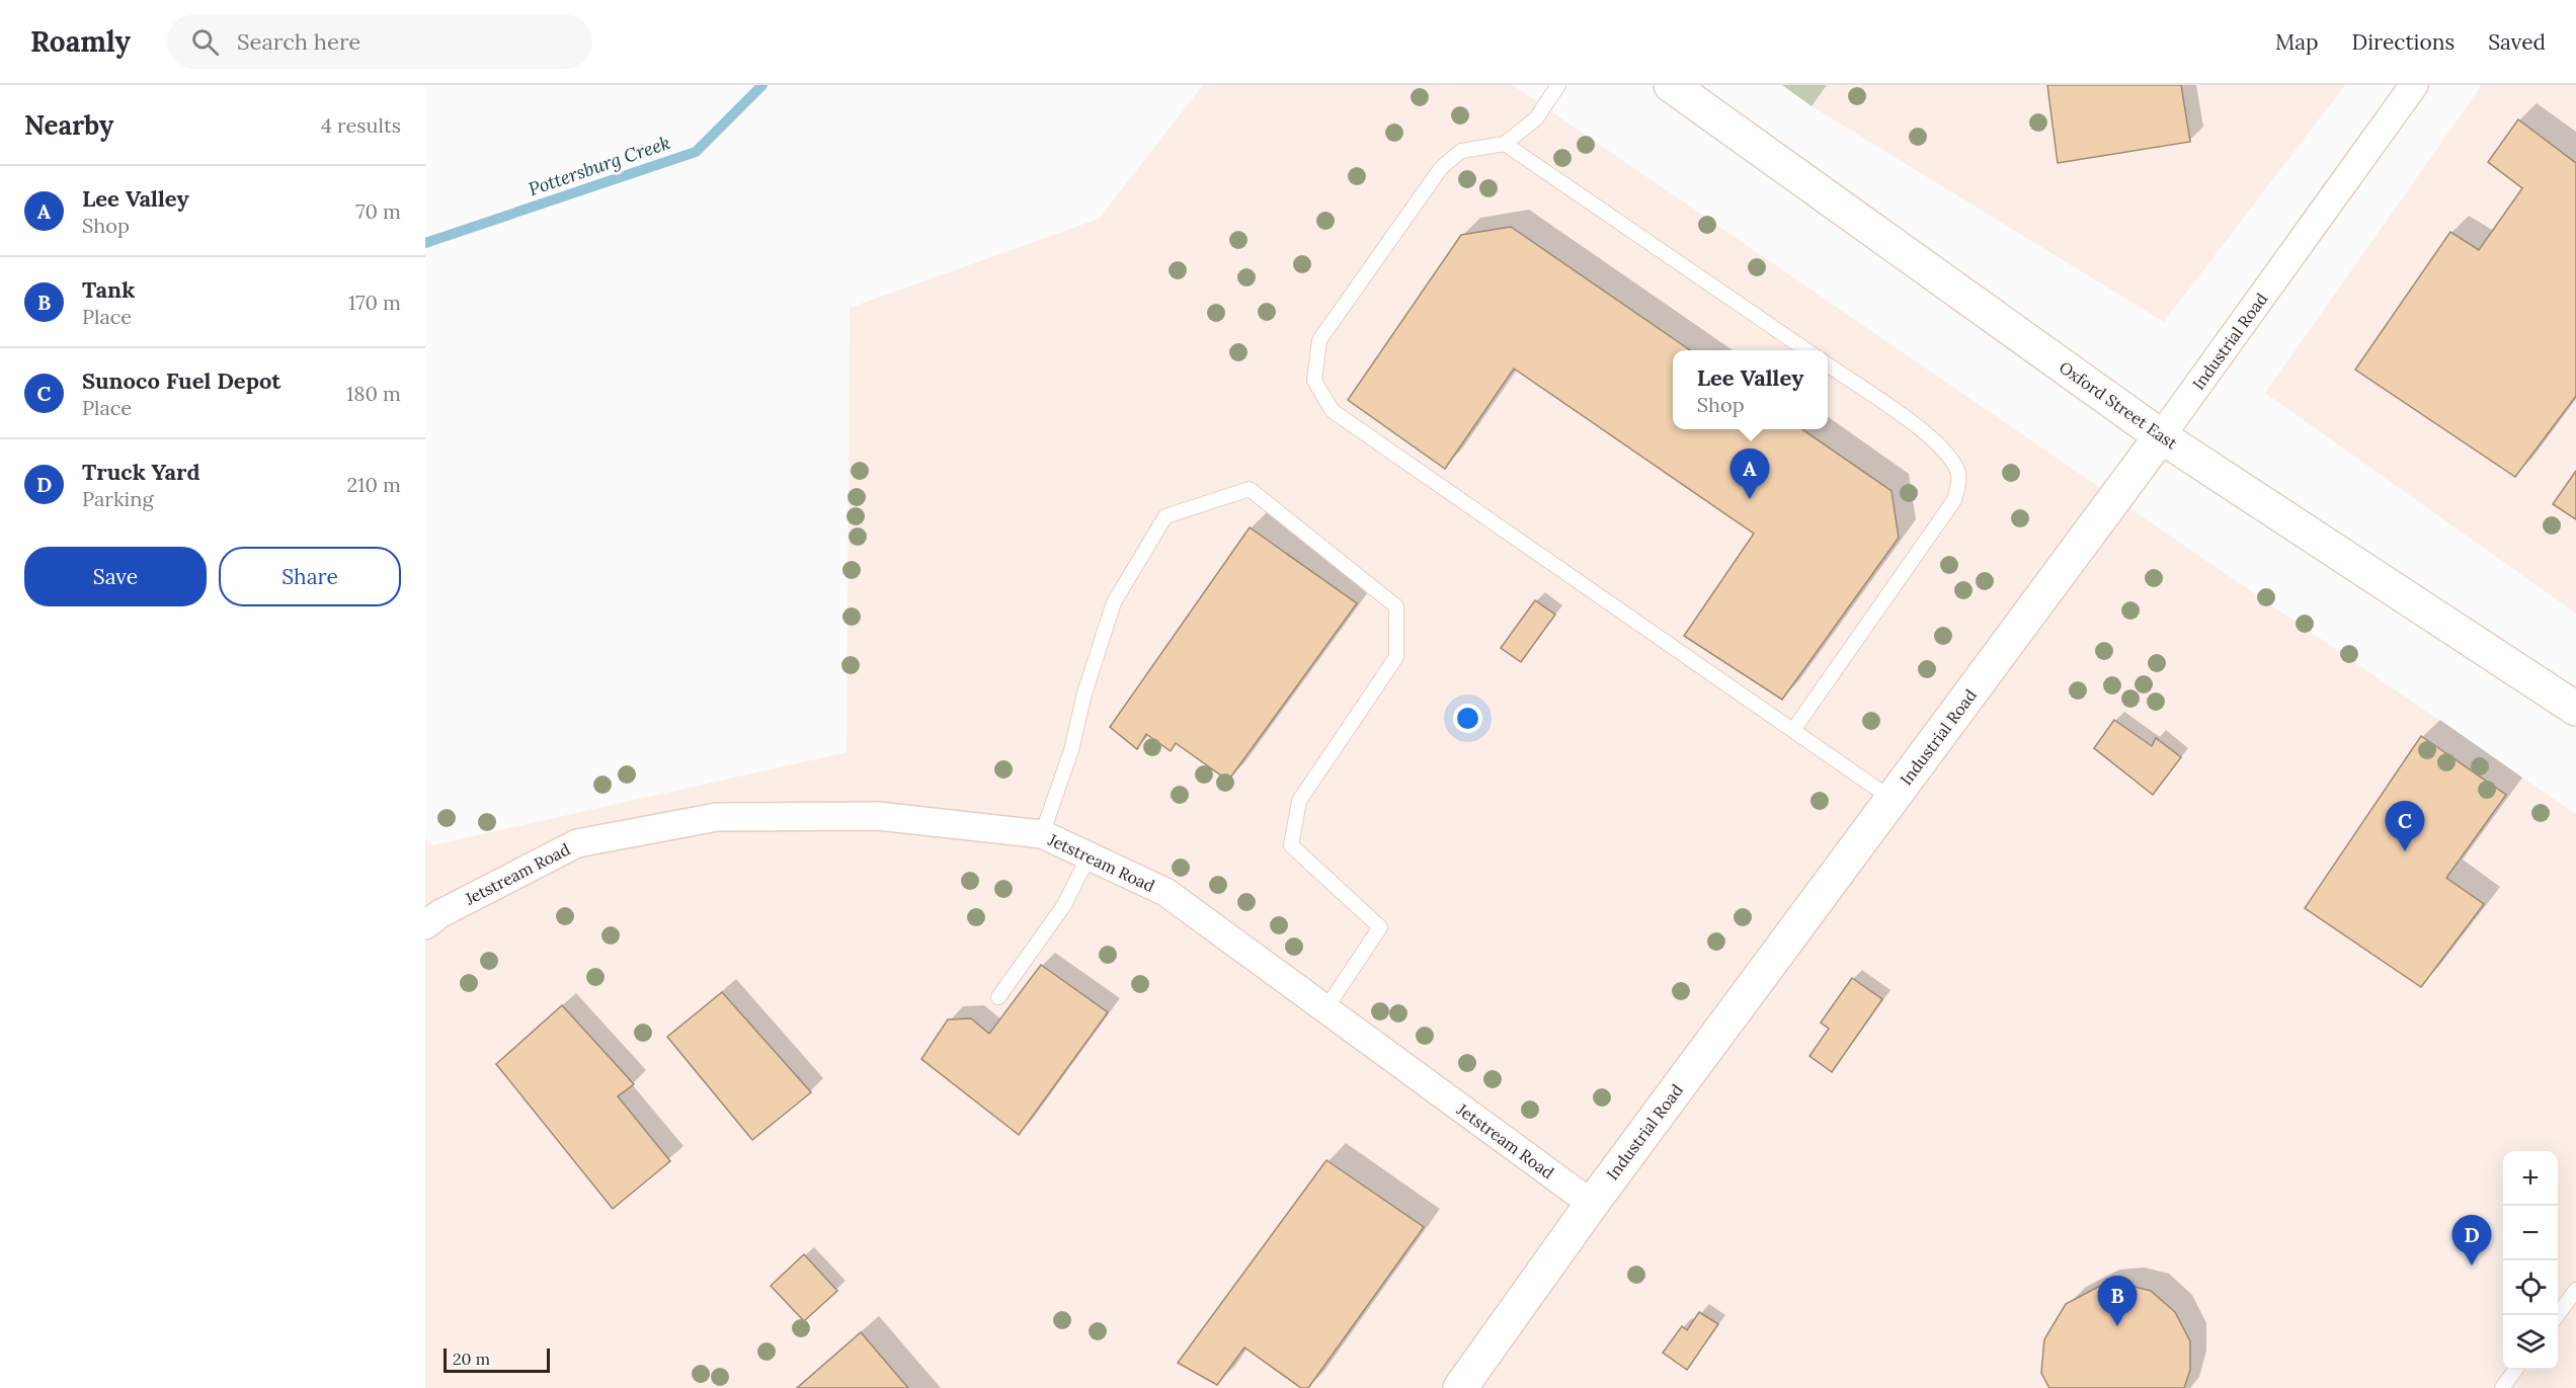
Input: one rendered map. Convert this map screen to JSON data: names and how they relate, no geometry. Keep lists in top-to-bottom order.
{
  "streets": {
    "street": ["Industrial Road", "Oxford Street East", "Jetstream Road"]
  },
  "crossings": [
    ["Industrial Road", "Oxford Street East"],
    ["Industrial Road", "Jetstream Road"]
  ],
  "water": ["Pottersburg Creek"],
  "scale_bar": "20 m",
  "page": {
    "header": "Roamly",
    "search": "Search here",
    "nav": ["Map", "Directions", "Saved"],
    "heading": ["Nearby", "4 results"],
    "list": [
      {
        "mark": "A",
        "name": "Lee Valley",
        "note": "Shop",
        "value": "70 m"
      },
      {
        "mark": "B",
        "name": "Tank",
        "note": "Place",
        "value": "170 m"
      },
      {
        "mark": "C",
        "name": "Sunoco Fuel Depot",
        "note": "Place",
        "value": "180 m"
      },
      {
        "mark": "D",
        "name": "Truck Yard",
        "note": "Parking",
        "value": "210 m"
      }
    ],
    "popup": ["Lee Valley", "Shop"],
    "pins": [
      "A",
      "C",
      "D",
      "B"
    ],
    "buttons": ["Save", "Share"],
    "map_buttons": ["+", "−"],
    "scale": "20 m"
  }
}
